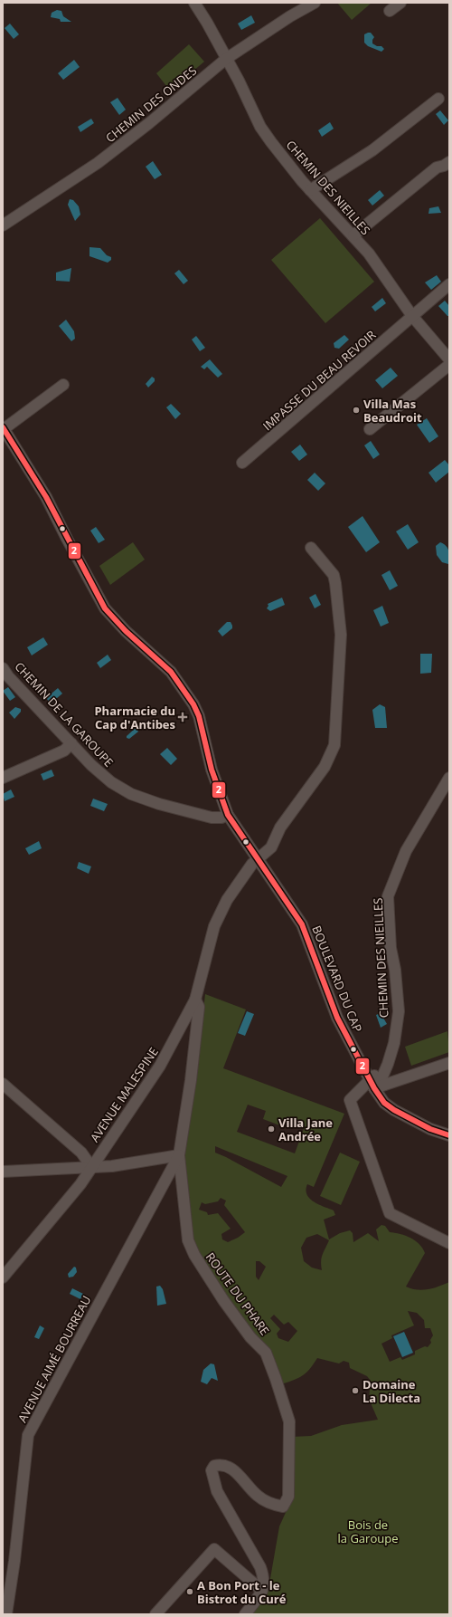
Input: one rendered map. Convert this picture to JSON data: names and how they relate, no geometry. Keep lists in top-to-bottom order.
{
  "streets": {
    "street": [
      "CHEMIN DES ONDES",
      "CHEMIN DES NIEILLES",
      "IMPASSE DU BEAU REVOIR",
      "CHEMIN DE LA GAROUPE",
      "BOULEVARD DU CAP",
      "AVENUE MALESPINE",
      "ROUTE DU PHARE",
      "AVENUE AIMÉ BOURREAU"
    ]
  },
  "crossings": [
    ["CHEMIN DES ONDES", "CHEMIN DES NIEILLES"],
    ["CHEMIN DES NIEILLES", "IMPASSE DU BEAU REVOIR"],
    ["CHEMIN DES NIEILLES", "BOULEVARD DU CAP"],
    ["CHEMIN DE LA GAROUPE", "BOULEVARD DU CAP"],
    ["BOULEVARD DU CAP", "AVENUE MALESPINE"],
    ["AVENUE MALESPINE", "ROUTE DU PHARE"],
    ["ROUTE DU PHARE", "AVENUE AIMÉ BOURREAU"]
  ],
  "parks": ["Bois de la Garoupe"],
  "places": {
    "other": [
      "Villa Mas Beaudroit",
      "Villa Jane Andrée",
      "Domaine La Dilecta",
      "A Bon Port - le Bistrot du Curé"
    ],
    "health": ["Pharmacie du Cap d'Antibes"]
  },
  "lines": ["transit line 2"]
}
